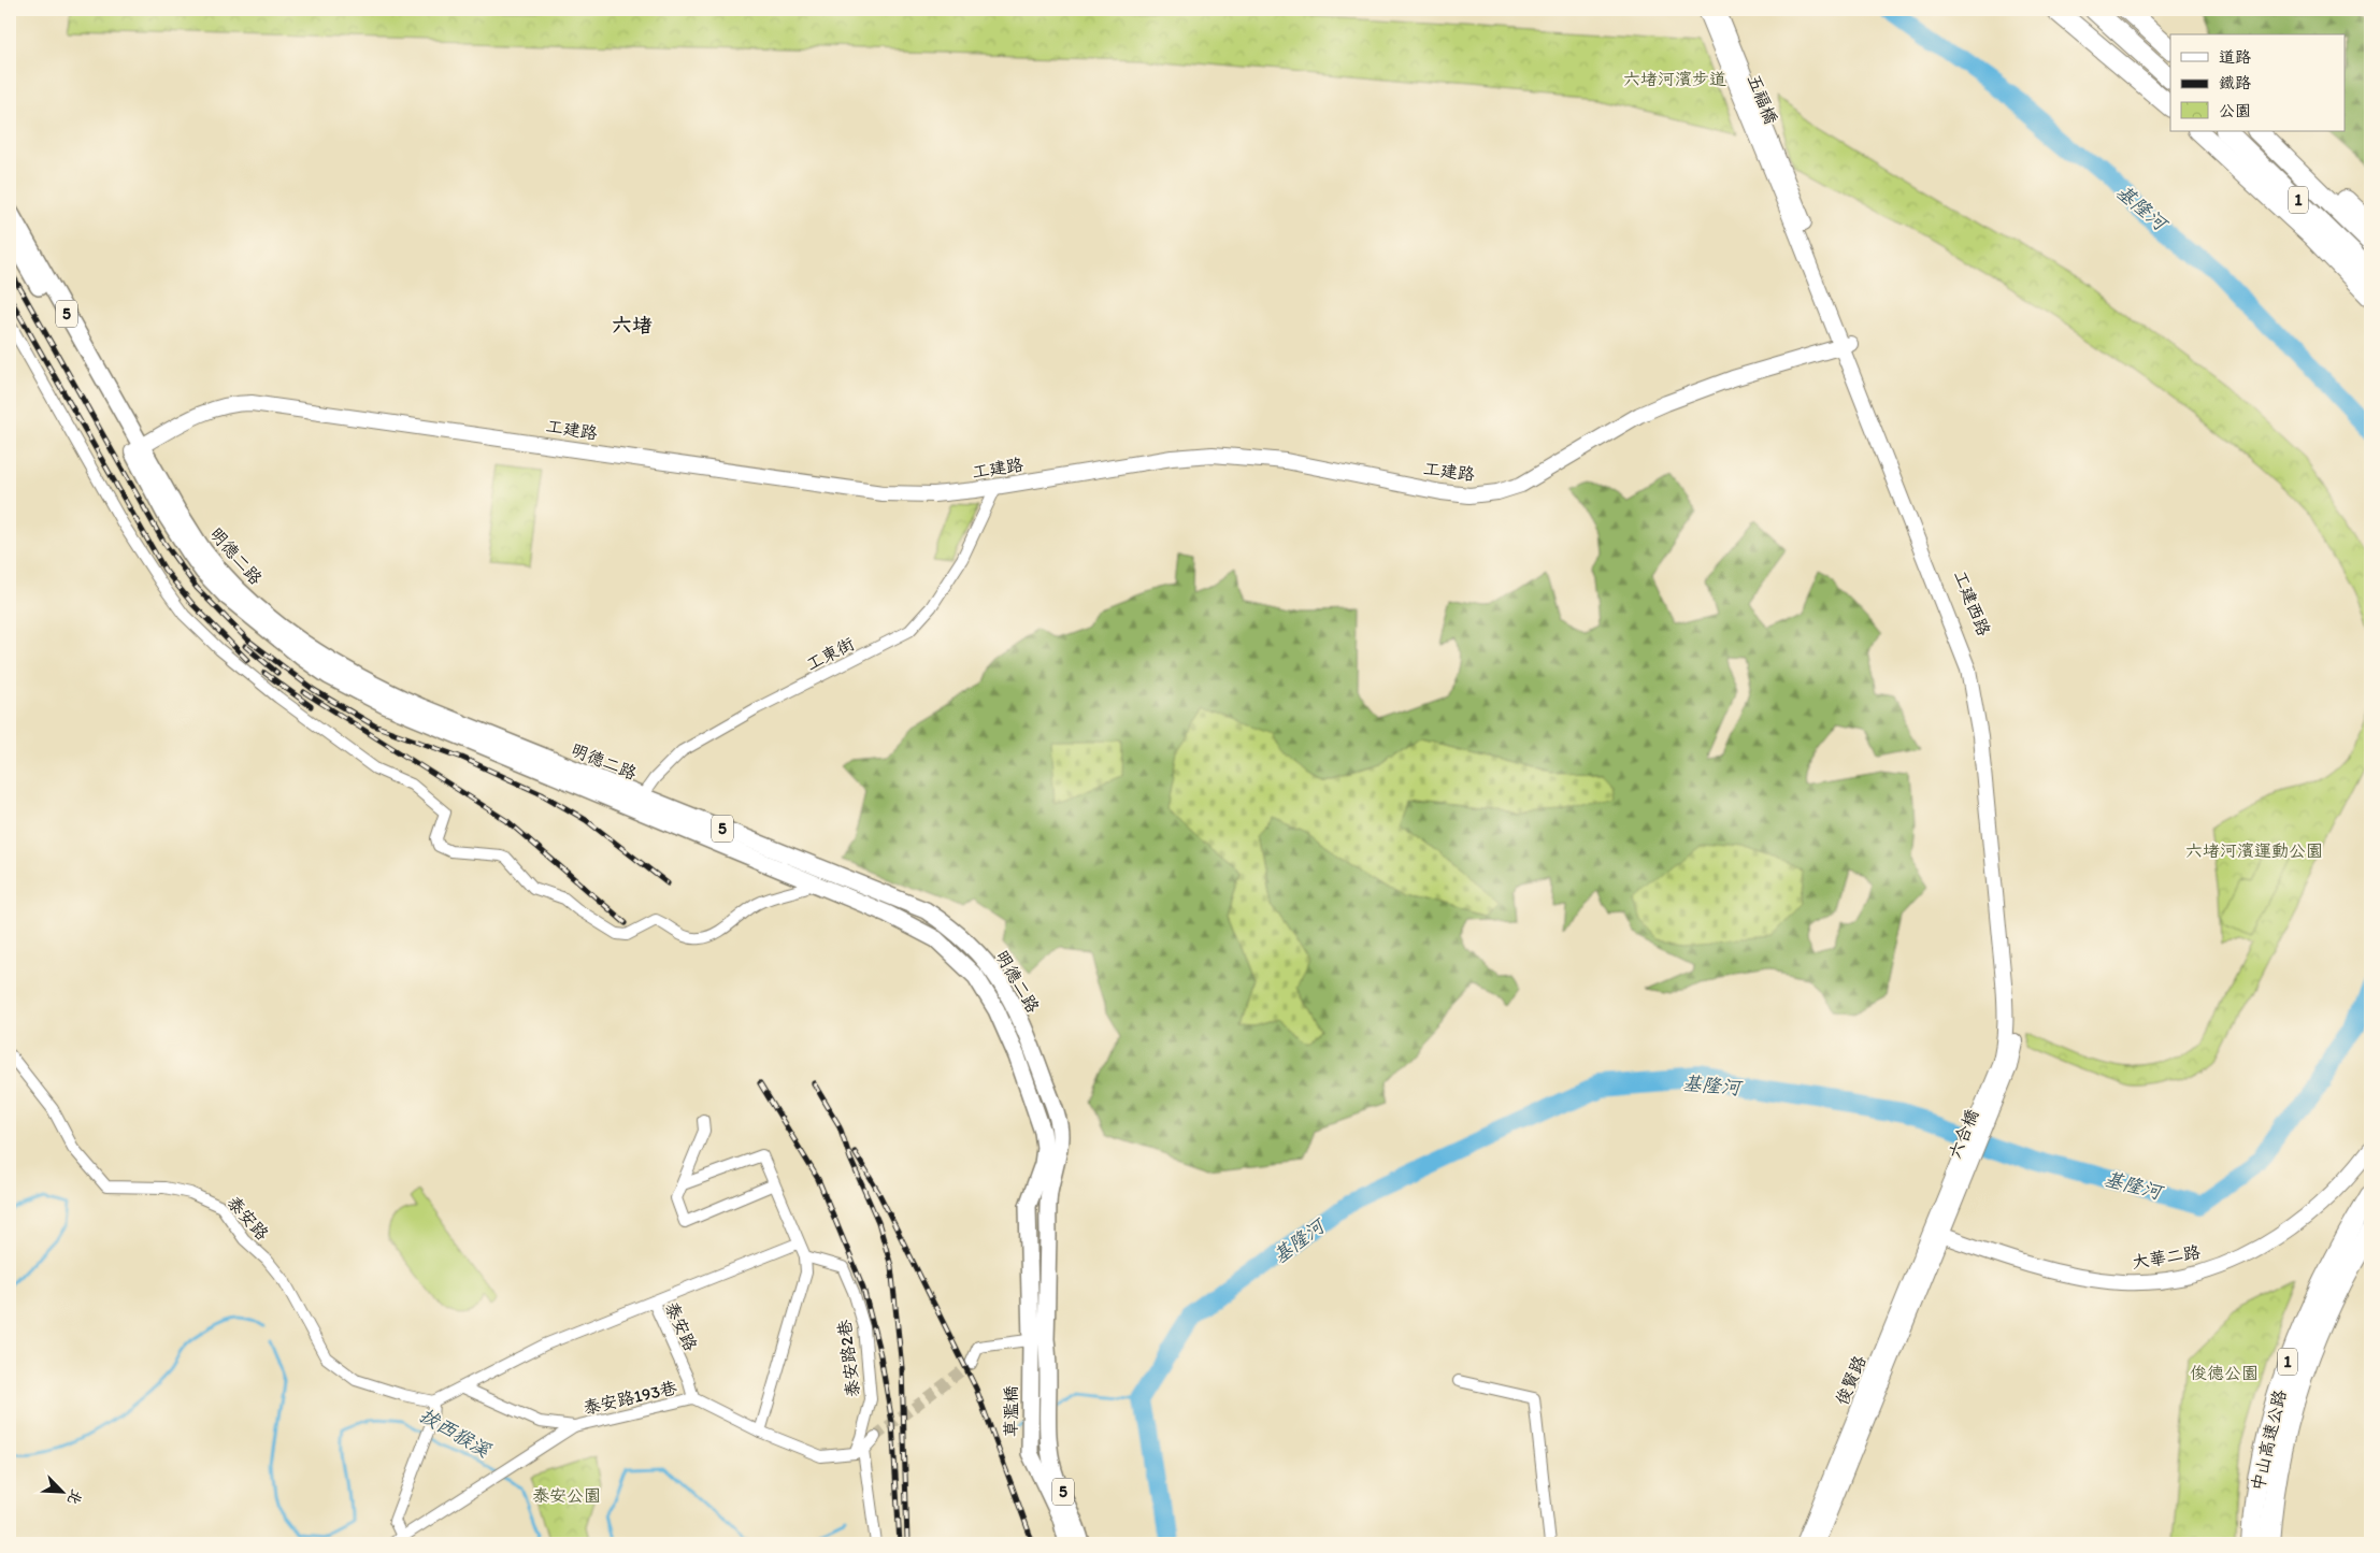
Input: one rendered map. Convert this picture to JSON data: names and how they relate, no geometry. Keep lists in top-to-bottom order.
{
  "streets": {
    "highway": ["1", "中山高速公路"],
    "main road": ["5", "明德二路", "草濫橋"],
    "street": [
      "五福橋",
      "工建路",
      "工建西路",
      "工東街",
      "六合橋",
      "泰安路",
      "大華二路",
      "泰安路2巷",
      "俊賢路",
      "泰安路193巷"
    ]
  },
  "crossings": [
    ["五福橋", "工建西路"],
    ["工建路", "明德二路"],
    ["工建路", "工建西路"],
    ["工建路", "工東街"],
    ["明德二路", "工東街"],
    ["明德二路", "草濫橋"],
    ["工建西路", "六合橋"],
    ["六合橋", "大華二路"],
    ["六合橋", "俊賢路"],
    ["泰安路", "泰安路193巷"],
    ["大華二路", "俊賢路"]
  ],
  "districts": ["六堵"],
  "water": ["基隆河", "拔西猴溪"],
  "parks": [
    "六堵河濱步道",
    "六堵河濱運動公園",
    "俊德公園",
    "泰安公園"
  ],
  "legend": ["道路", "鐵路", "公園"],
  "north": "bottom right"
}
